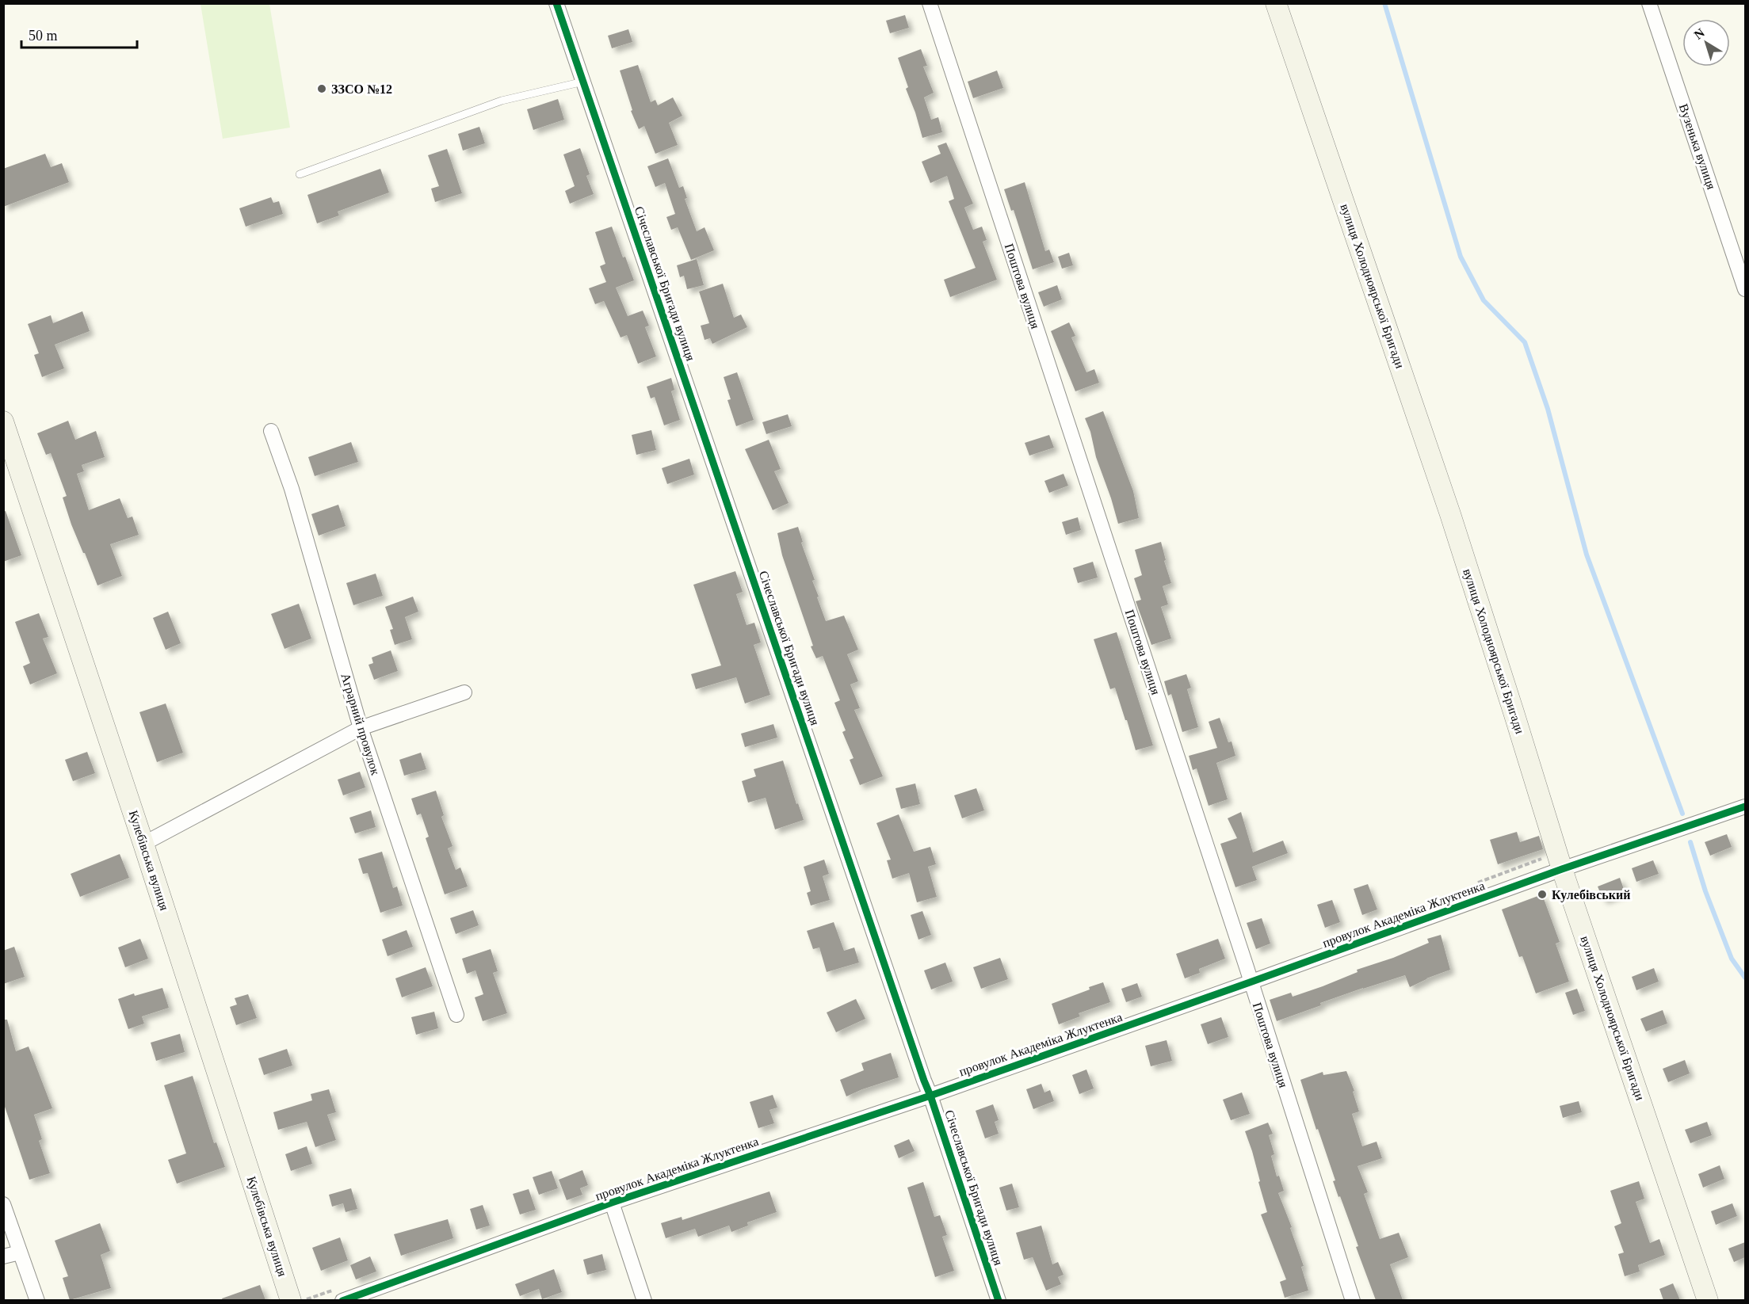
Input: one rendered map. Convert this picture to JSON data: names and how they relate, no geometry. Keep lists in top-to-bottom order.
{
  "streets": {
    "street": [
      "Вузенька вулиця",
      "Січеславської Бригади вулиця",
      "Поштова вулиця",
      "вулиця Холодноярської Бригади",
      "Аграрний провулок",
      "Кулебівська вулиця",
      "провулок Академіка Жлуктенка"
    ]
  },
  "crossings": [
    ["Січеславської Бригади вулиця", "провулок Академіка Жлуктенка"],
    ["Поштова вулиця", "провулок Академіка Жлуктенка"],
    ["вулиця Холодноярської Бригади", "провулок Академіка Жлуктенка"]
  ],
  "places": ["ЗЗСО №12", "Кулебівський"],
  "scale_bar": "50 m",
  "north": "top left"
}
